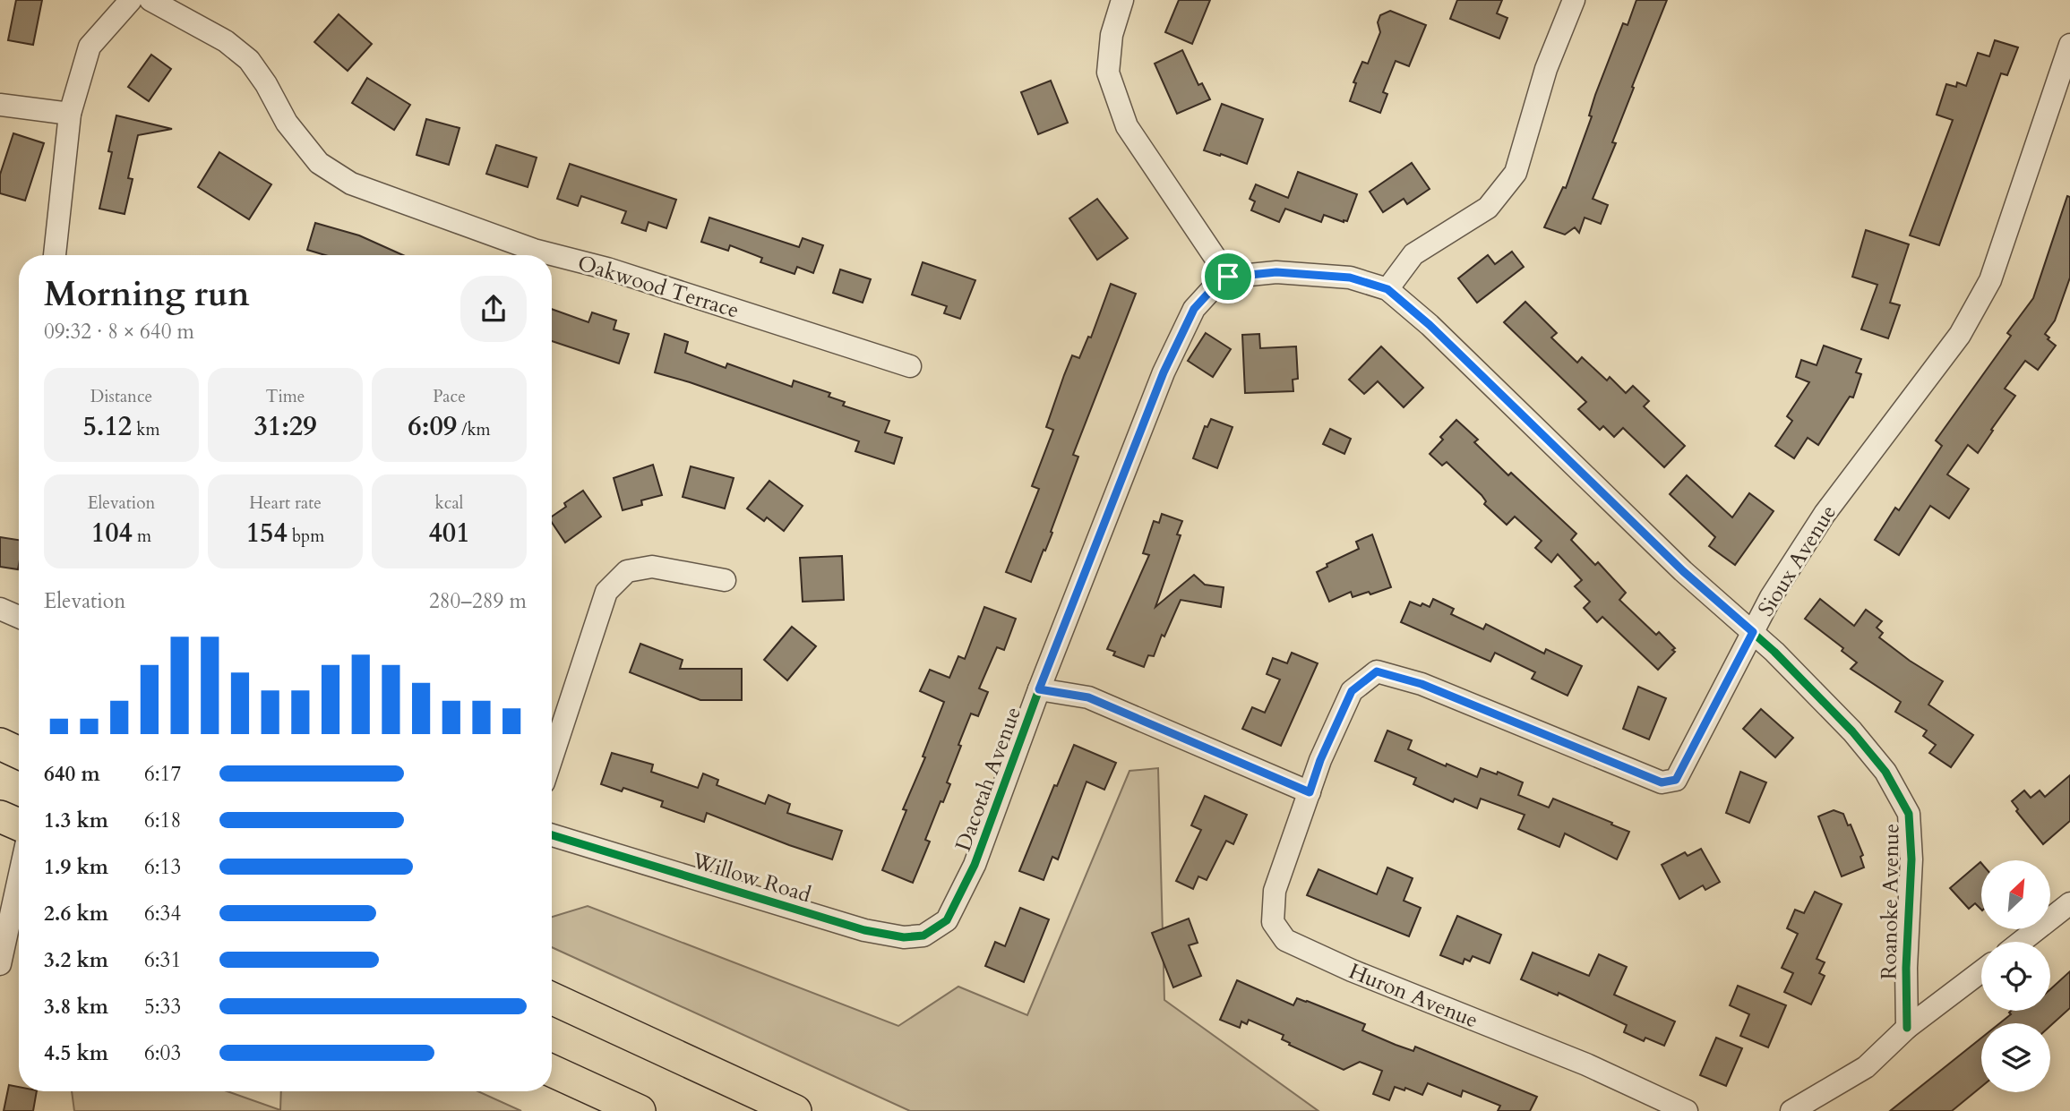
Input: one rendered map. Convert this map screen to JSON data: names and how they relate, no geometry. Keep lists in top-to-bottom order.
{
  "streets": {
    "street": [
      "Oakwood Terrace",
      "Sioux Avenue",
      "Dacotah Avenue",
      "Willow Road",
      "Roanoke Avenue",
      "Huron Avenue"
    ]
  },
  "crossings": [
    ["Sioux Avenue", "Roanoke Avenue"],
    ["Sioux Avenue", "Huron Avenue"],
    ["Dacotah Avenue", "Willow Road"],
    ["Dacotah Avenue", "Roanoke Avenue"]
  ],
  "north": "top right",
  "page": {
    "heading": ["Morning run", "09:32 · 8 × 640 m"],
    "stats": [
      ["Distance", "5.12 km"],
      ["Time", "31:29"],
      ["Pace", "6:09 /km"],
      ["Elevation", "104 m"],
      ["Heart rate", "154 bpm"],
      ["kcal", "401"]
    ],
    "chart": ["Elevation", "280–289 m"],
    "list": [
      {
        "name": "640 m",
        "note": "6:17"
      },
      {
        "name": "1.3 km",
        "note": "6:18"
      },
      {
        "name": "1.9 km",
        "note": "6:13"
      },
      {
        "name": "2.6 km",
        "note": "6:34"
      },
      {
        "name": "3.2 km",
        "note": "6:31"
      },
      {
        "name": "3.8 km",
        "note": "5:33"
      },
      {
        "name": "4.5 km",
        "note": "6:03"
      }
    ]
  }
}
